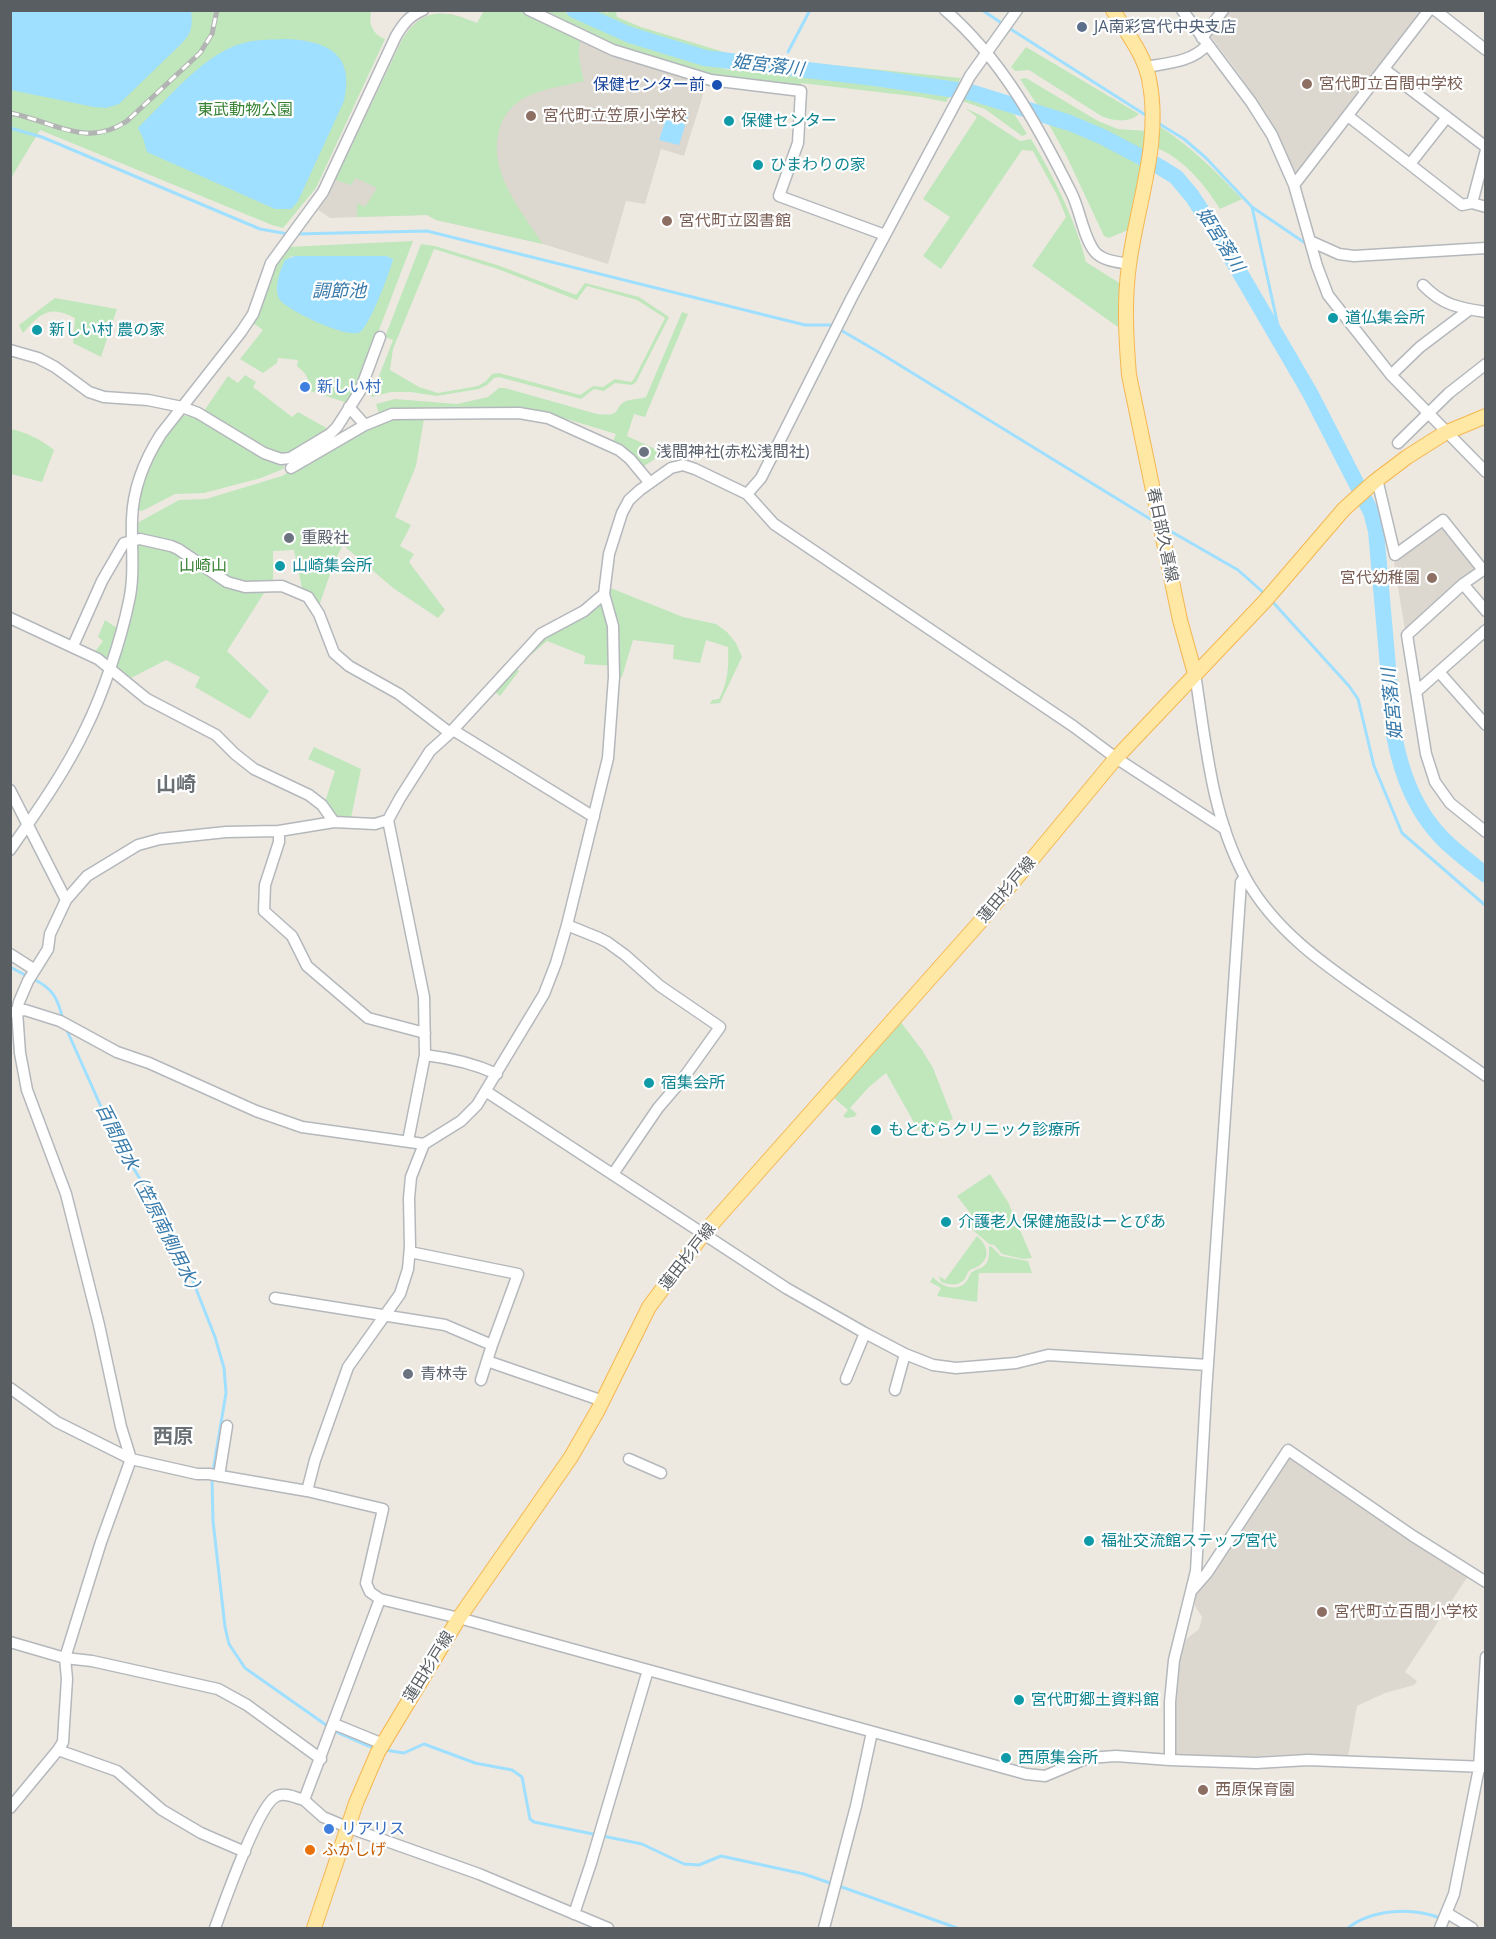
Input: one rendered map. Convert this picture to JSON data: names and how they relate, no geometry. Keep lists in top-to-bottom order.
{
  "streets": {
    "main road": ["春日部久喜線", "蓮田杉戸線"]
  },
  "crossings": [
    ["春日部久喜線", "蓮田杉戸線"]
  ],
  "districts": ["山崎", "西原"],
  "water": ["姫宮落川", "調節池", "百間用水（笠原南側用水）"],
  "parks": ["東武動物公園", "山崎山"],
  "places": [
    "JA南彩宮代中央支店",
    "宮代町立百間中学校",
    "保健センター前",
    "宮代町立笠原小学校",
    "保健センター",
    "ひまわりの家",
    "宮代町立図書館",
    "道仏集会所",
    "新しい村 農の家",
    "新しい村",
    "浅間神社(赤松浅間社)",
    "重殿社",
    "山崎集会所",
    "宮代幼稚園",
    "宿集会所",
    "もとむらクリニック診療所",
    "介護老人保健施設はーとぴあ",
    "青林寺",
    "福祉交流館ステップ宮代",
    "宮代町立百間小学校",
    "宮代町郷土資料館",
    "西原集会所",
    "西原保育園",
    "リアリス",
    "ふかしげ"
  ]
}
